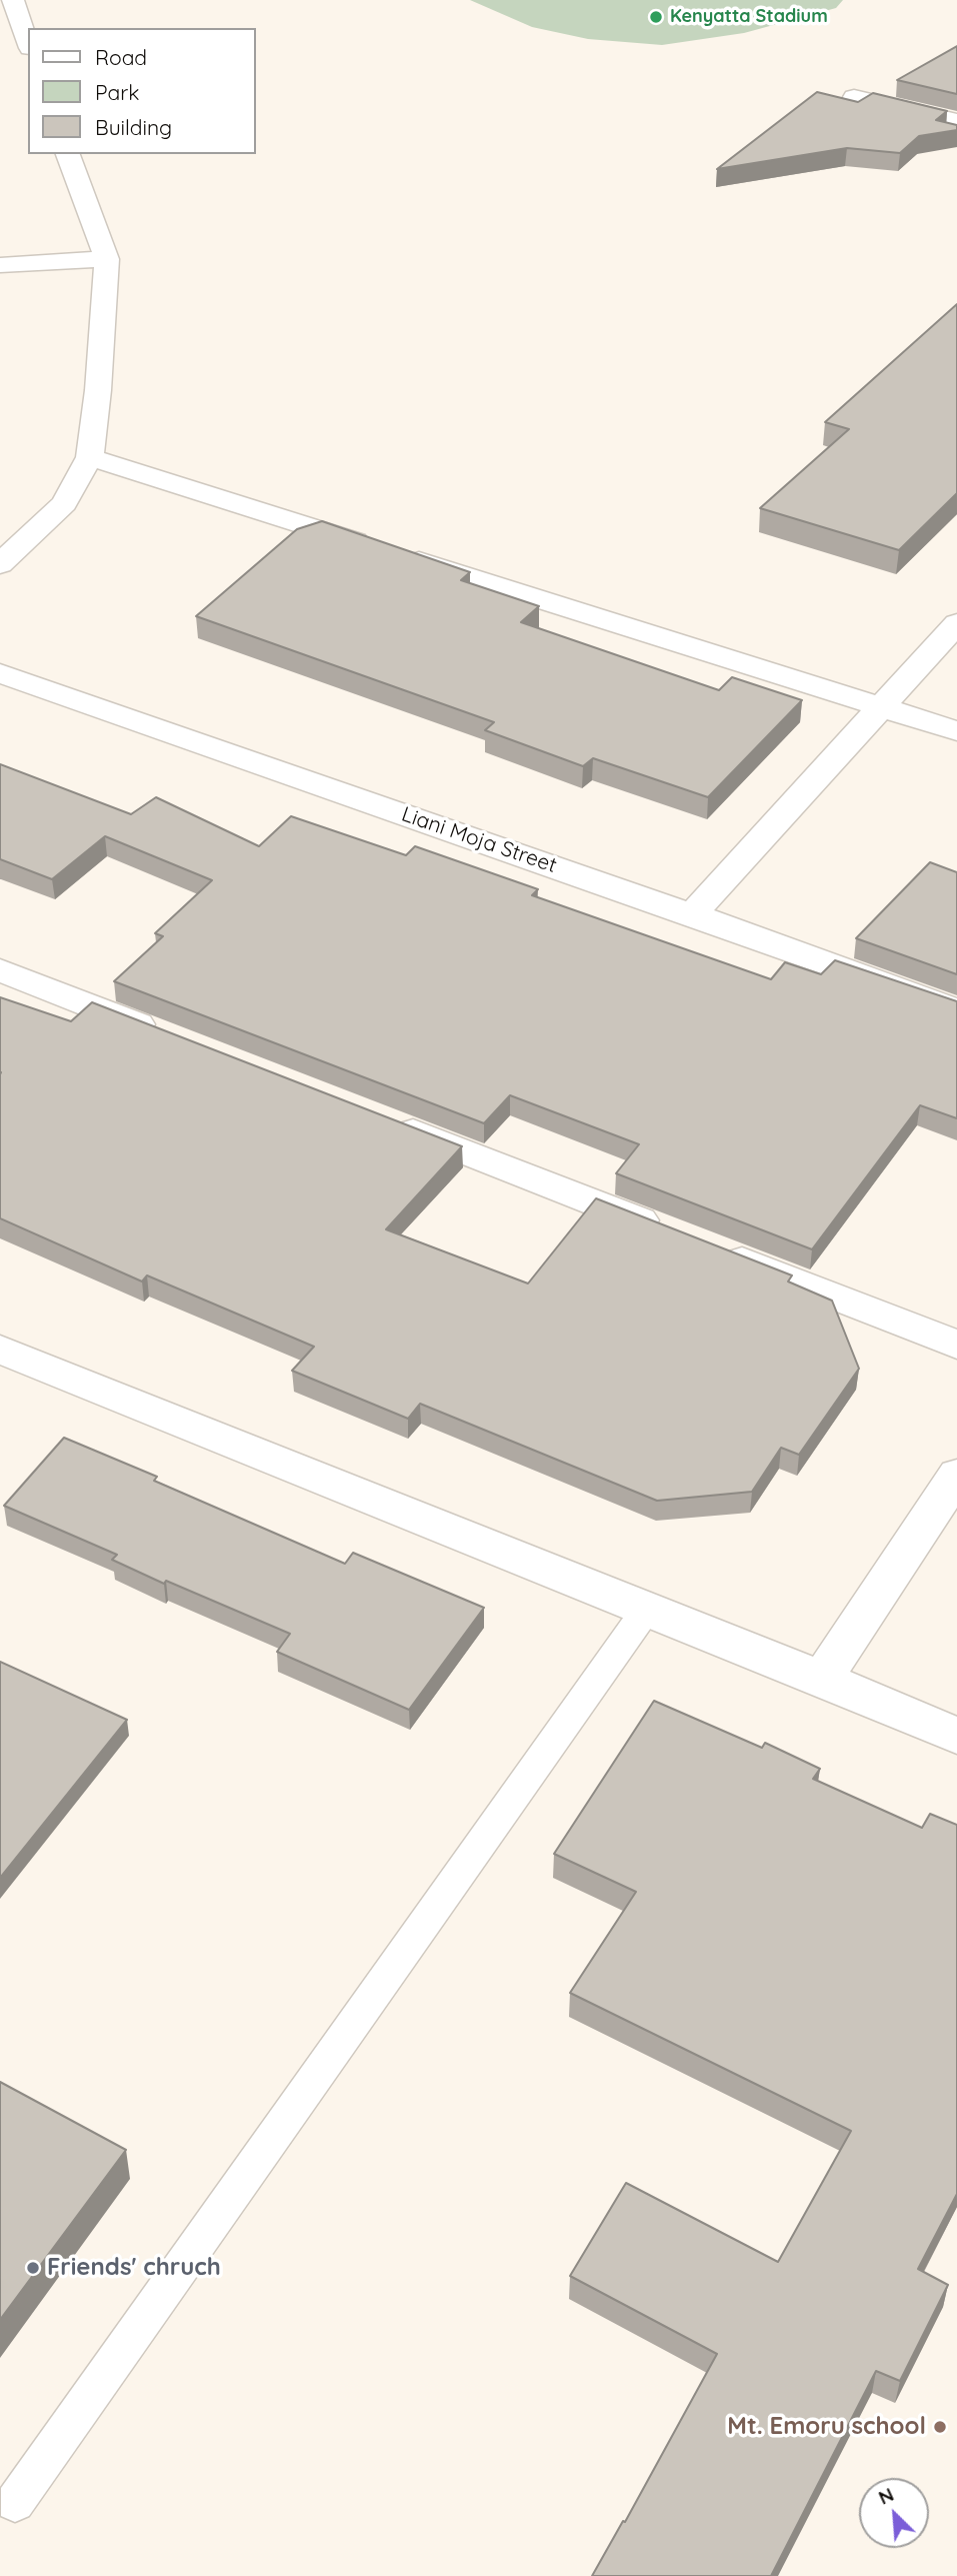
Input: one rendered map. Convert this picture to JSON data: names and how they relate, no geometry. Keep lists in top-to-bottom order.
{
  "streets": {
    "street": ["Liani Moja Street"]
  },
  "places": ["Kenyatta Stadium", "Friends' chruch", "Mt. Emoru school"],
  "legend": ["Road", "Park", "Building"],
  "north": "top left"
}
